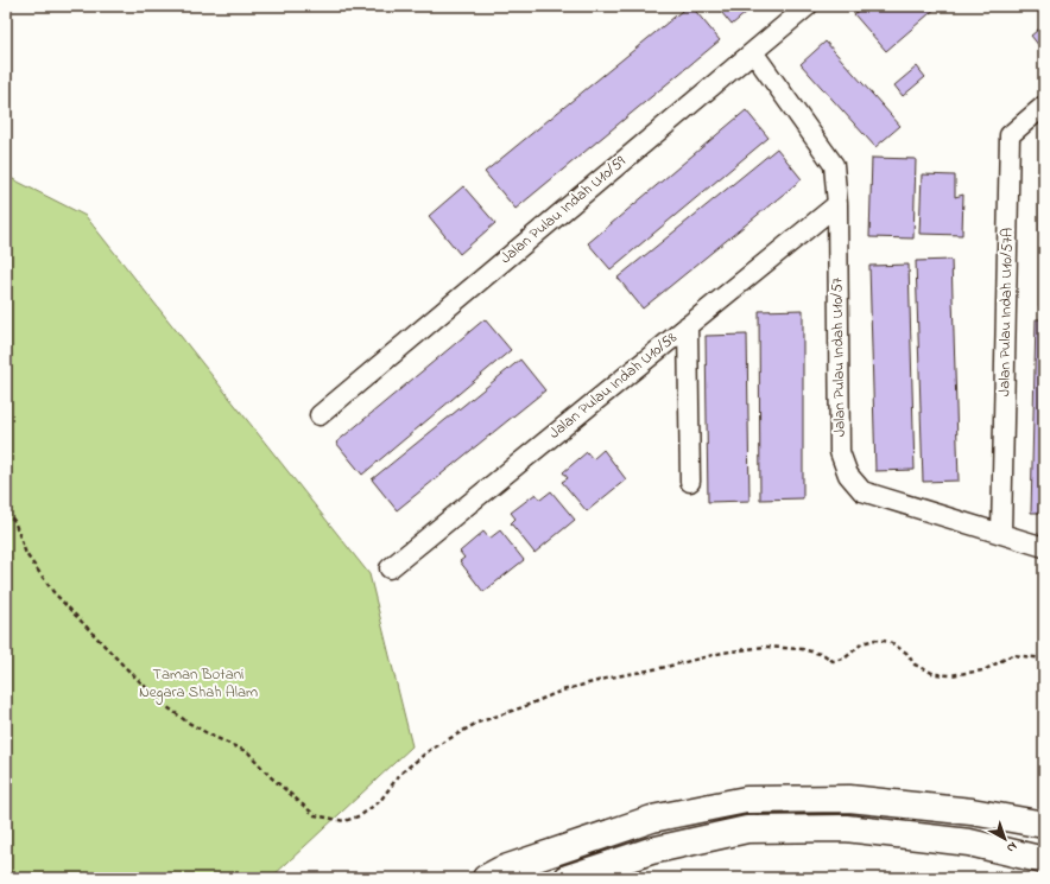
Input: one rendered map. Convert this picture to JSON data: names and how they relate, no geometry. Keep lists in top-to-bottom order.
{
  "streets": {
    "street": [
      "Jalan Pulau Indah U10/59",
      "Jalan Pulau Indah U10/57A",
      "Jalan Pulau Indah U10/57",
      "Jalan Pulau Indah U10/58"
    ]
  },
  "crossings": [
    ["Jalan Pulau Indah U10/59", "Jalan Pulau Indah U10/57"],
    ["Jalan Pulau Indah U10/57A", "Jalan Pulau Indah U10/57"],
    ["Jalan Pulau Indah U10/57", "Jalan Pulau Indah U10/58"]
  ],
  "parks": ["Taman Botani Negara Shah Alam"],
  "north": "bottom right"
}
